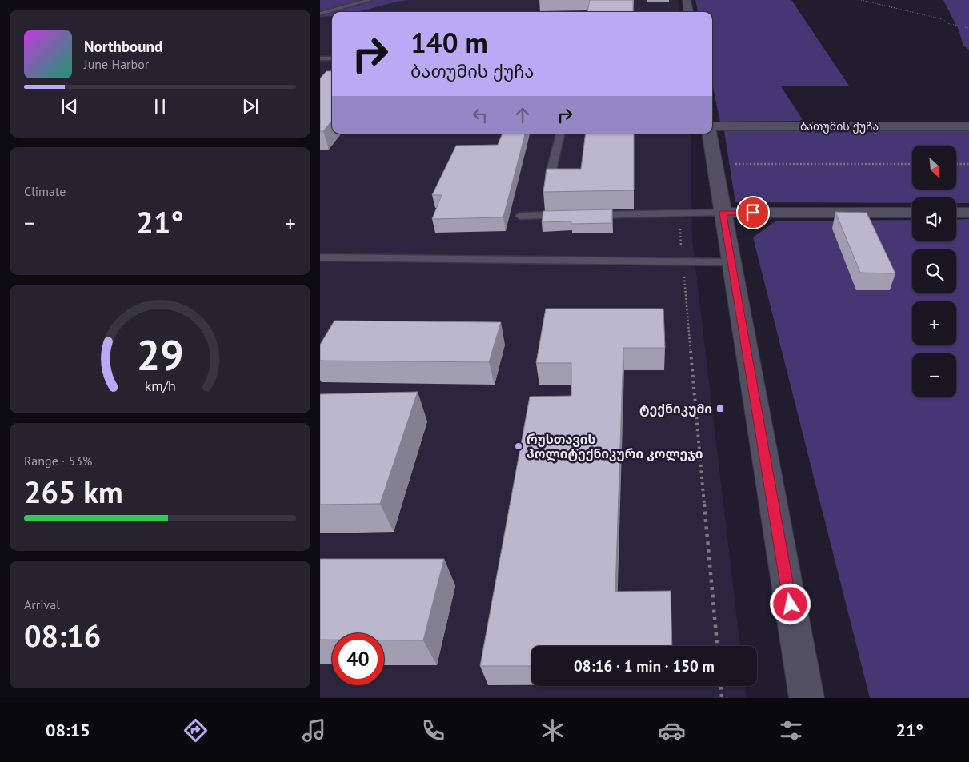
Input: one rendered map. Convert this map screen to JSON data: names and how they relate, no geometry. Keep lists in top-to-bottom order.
{
  "streets": {
    "street": ["ბათუმის ქუჩა"]
  },
  "places": {
    "transit": ["ტექნიკუმი"],
    "other": ["რუსთავის პოლიტექნიკური კოლეჯი"]
  },
  "north": "bottom right",
  "page": {
    "turn": ["140 m", "ბათუმის ქუჩა"],
    "song": ["Northbound", "June Harbor"],
    "map_buttons": ["+", "−"],
    "tile": [
      "Climate",
      ["Range · 53%", "265 km"],
      ["Arrival", "08:16"]
    ],
    "heat": ["−", "21°", "+"],
    "limit": "40",
    "trip": "08:16 · 1 min · 150 m",
    "tabs": ["08:15", "21°"],
    "gauge": ["29", "km/h"]
  }
}
